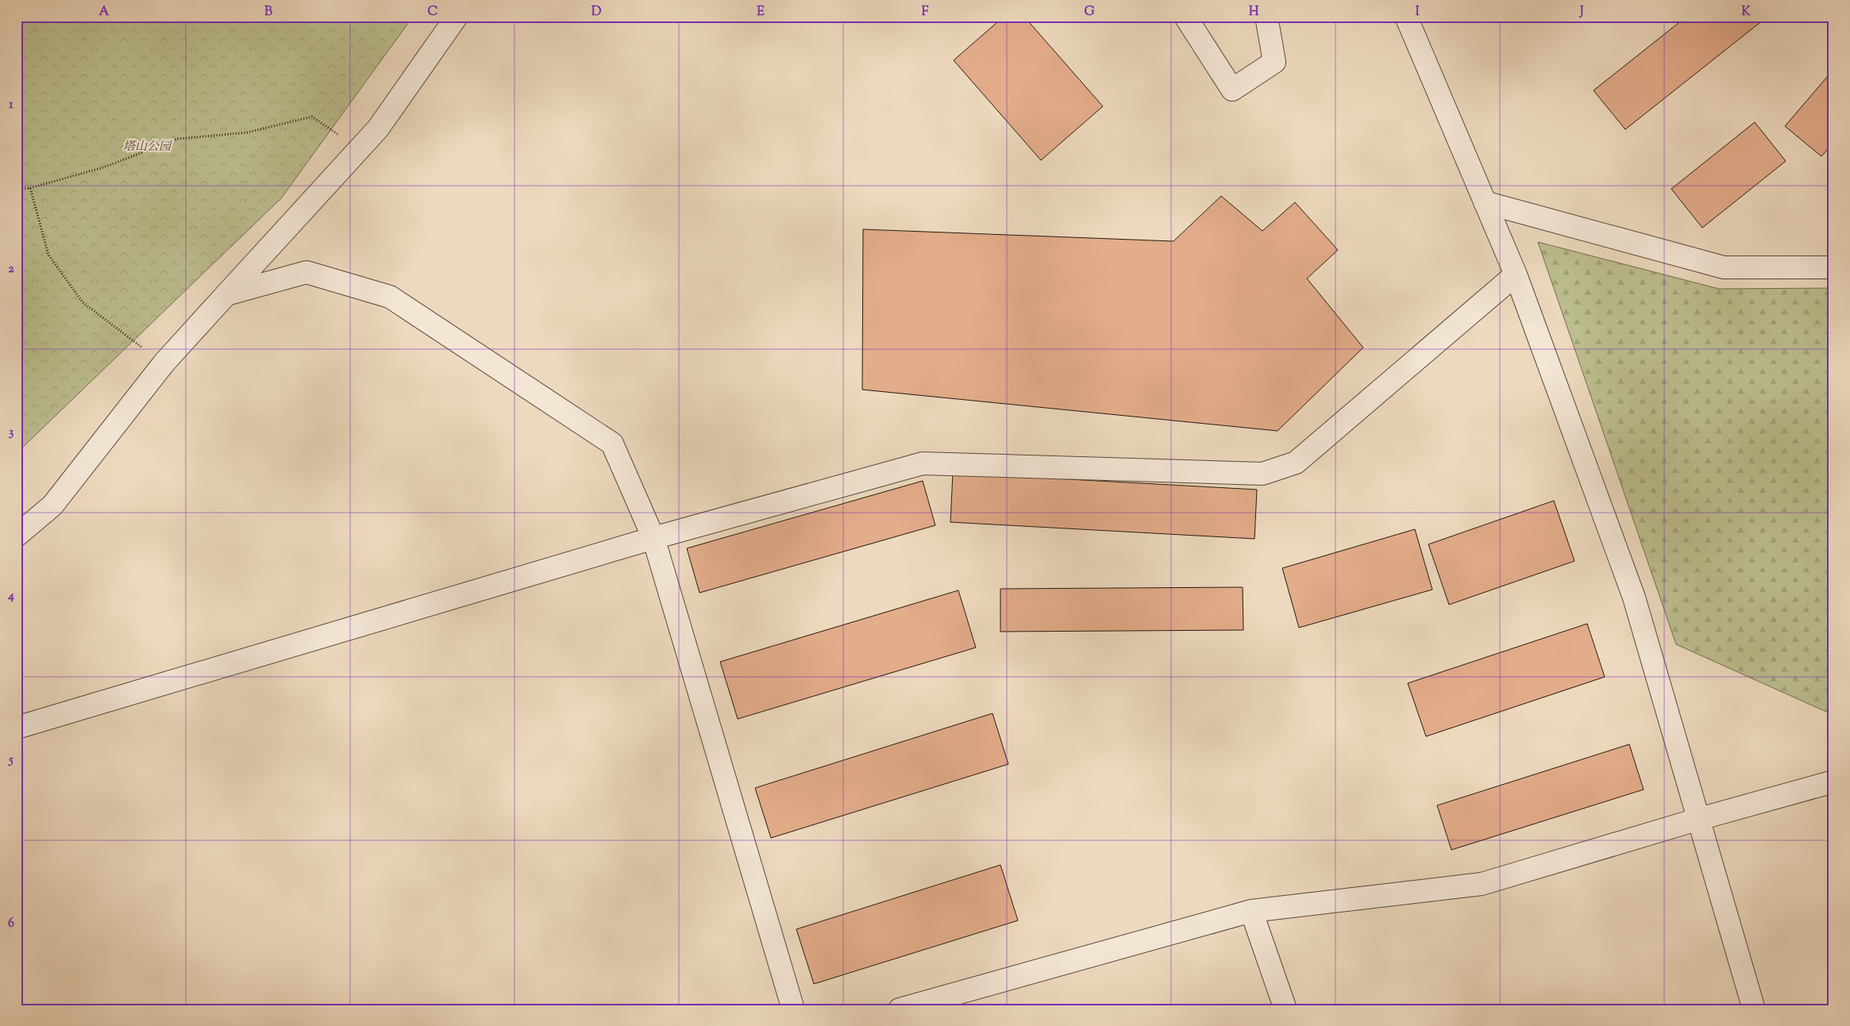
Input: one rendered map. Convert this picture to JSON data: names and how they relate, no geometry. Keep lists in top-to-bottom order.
{
  "parks": ["塔山公园"],
  "grid": {
    "columns": [
      "A",
      "B",
      "C",
      "D",
      "E",
      "F",
      "G",
      "H",
      "I",
      "J",
      "K"
    ],
    "rows": [
      "1",
      "2",
      "3",
      "4",
      "5",
      "6"
    ]
  }
}
